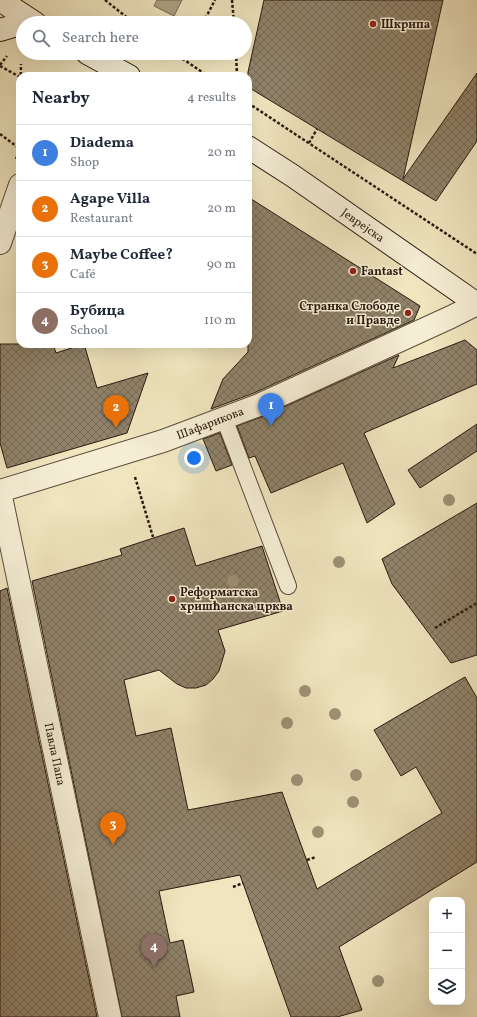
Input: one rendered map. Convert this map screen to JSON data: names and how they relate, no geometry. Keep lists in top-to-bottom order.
{
  "streets": {
    "street": ["Јеврејска", "Шафарикова", "Павла Папа"]
  },
  "crossings": [
    ["Јеврејска", "Шафарикова"],
    ["Шафарикова", "Павла Папа"]
  ],
  "places": [
    "Шкрипа",
    "Fantast",
    "Странка Слободе и Правде",
    "Реформатска хришћанска црква"
  ],
  "page": {
    "search": "Search here",
    "heading": ["Nearby", "4 results"],
    "list": [
      {
        "mark": "1",
        "name": "Diadema",
        "note": "Shop",
        "value": "20 m"
      },
      {
        "mark": "2",
        "name": "Agape Villa",
        "note": "Restaurant",
        "value": "20 m"
      },
      {
        "mark": "3",
        "name": "Maybe Coffee?",
        "note": "Café",
        "value": "90 m"
      },
      {
        "mark": "4",
        "name": "Бубица",
        "note": "School",
        "value": "110 m"
      }
    ],
    "pins": [
      "1",
      "2",
      "3",
      "4"
    ],
    "map_buttons": ["+", "−"]
  }
}
